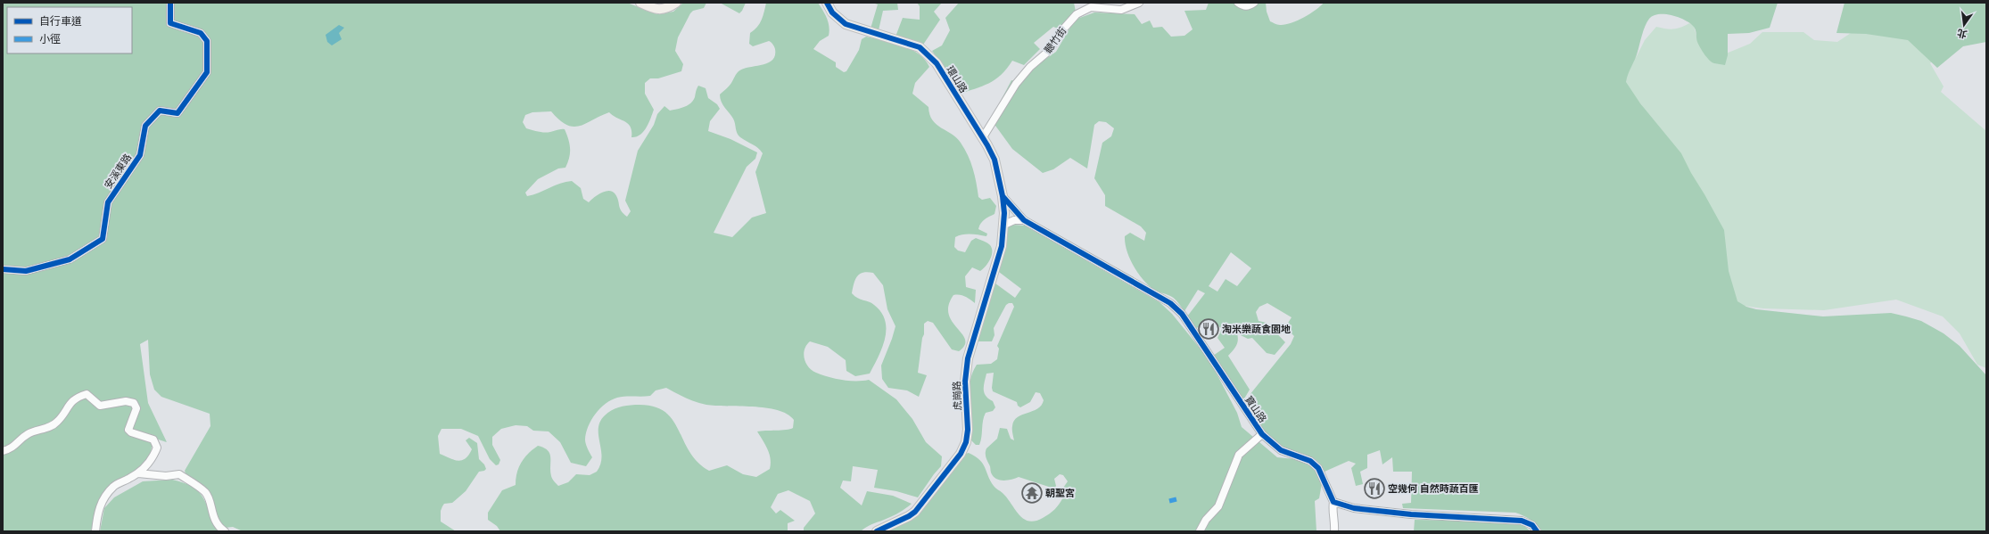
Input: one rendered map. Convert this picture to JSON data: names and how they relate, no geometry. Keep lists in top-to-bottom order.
{
  "streets": {
    "main road": ["環山路", "虎崗路"],
    "street": ["聽竹街", "安溪東路", "寶山路"]
  },
  "crossings": [
    ["聽竹街", "環山路"],
    ["環山路", "虎崗路"],
    ["環山路", "寶山路"]
  ],
  "places": {
    "restaurant": ["淘米樂蔬食園地", "空幾何 自然時蔬百匯"],
    "temple": ["朝聖宮"]
  },
  "legend": ["自行車道", "小徑"],
  "north": "bottom"
}
